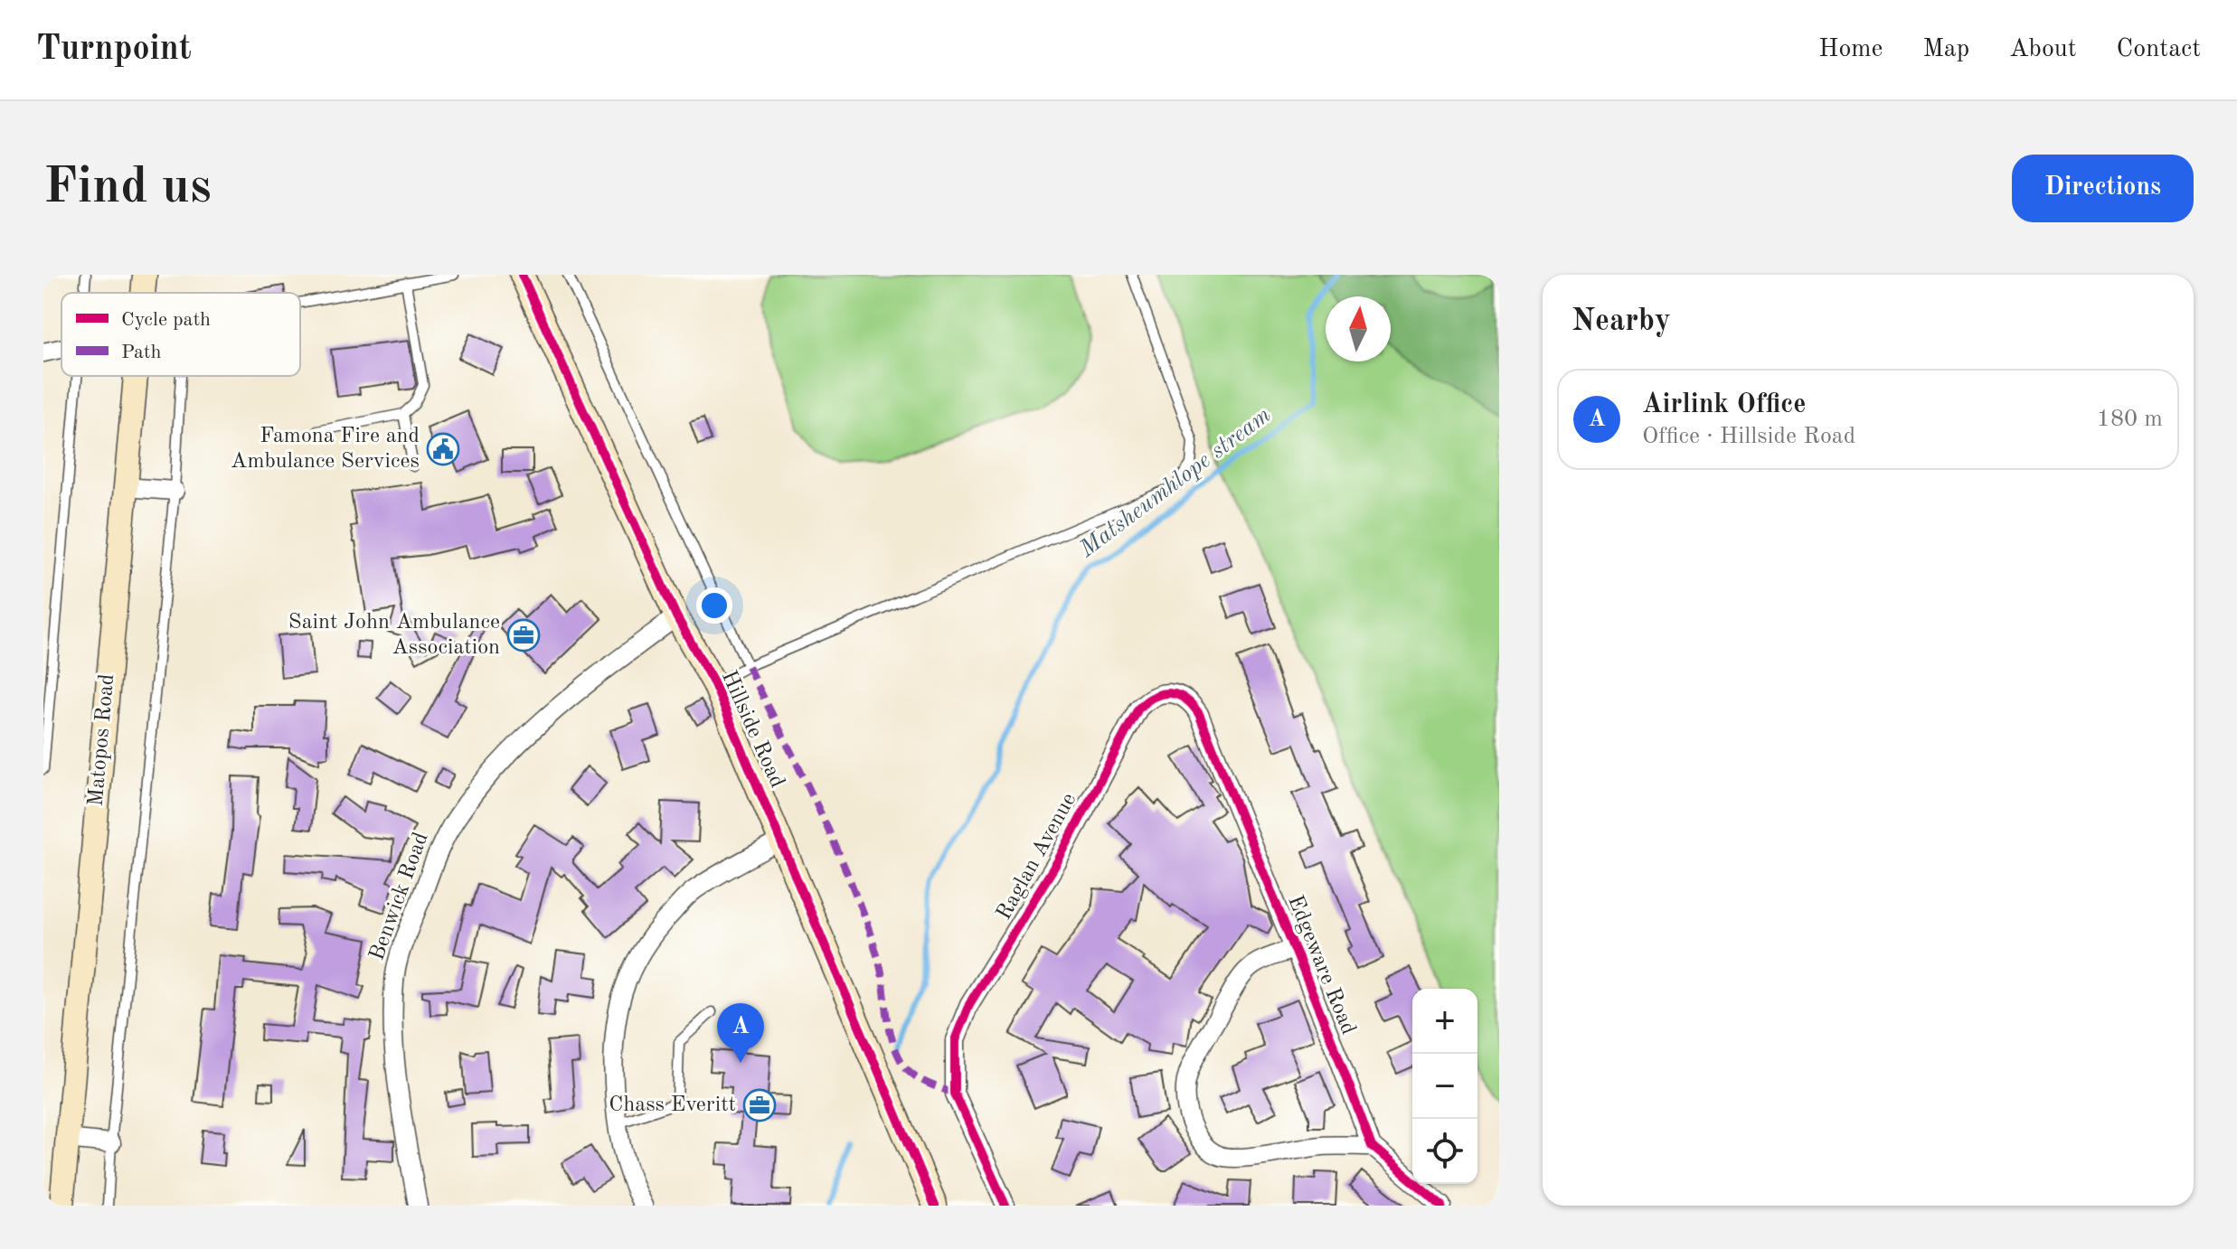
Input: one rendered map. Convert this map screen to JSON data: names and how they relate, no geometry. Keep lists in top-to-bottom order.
{
  "streets": {
    "street": [
      "Hillside Road",
      "Matopos Road",
      "Raglan Avenue",
      "Benwick Road",
      "Edgeware Road"
    ]
  },
  "crossings": [
    ["Hillside Road", "Benwick Road"],
    ["Raglan Avenue", "Edgeware Road"]
  ],
  "water": ["Matsheumhlope stream"],
  "places": {
    "public building": ["Famona Fire and Ambulance Services"],
    "office": ["Saint John Ambulance Association", "Chass Everitt"]
  },
  "legend": ["Cycle path", "Path"],
  "north": "top",
  "page": {
    "header": "Turnpoint",
    "nav": [
      "Home",
      "Map",
      "About",
      "Contact"
    ],
    "buttons": "Directions",
    "title": "Find us",
    "heading": "Nearby",
    "list": [
      {
        "mark": "A",
        "name": "Airlink Office",
        "note": "Office · Hillside Road",
        "value": "180 m"
      }
    ],
    "map_buttons": ["+", "−"],
    "pins": "A"
  }
}
